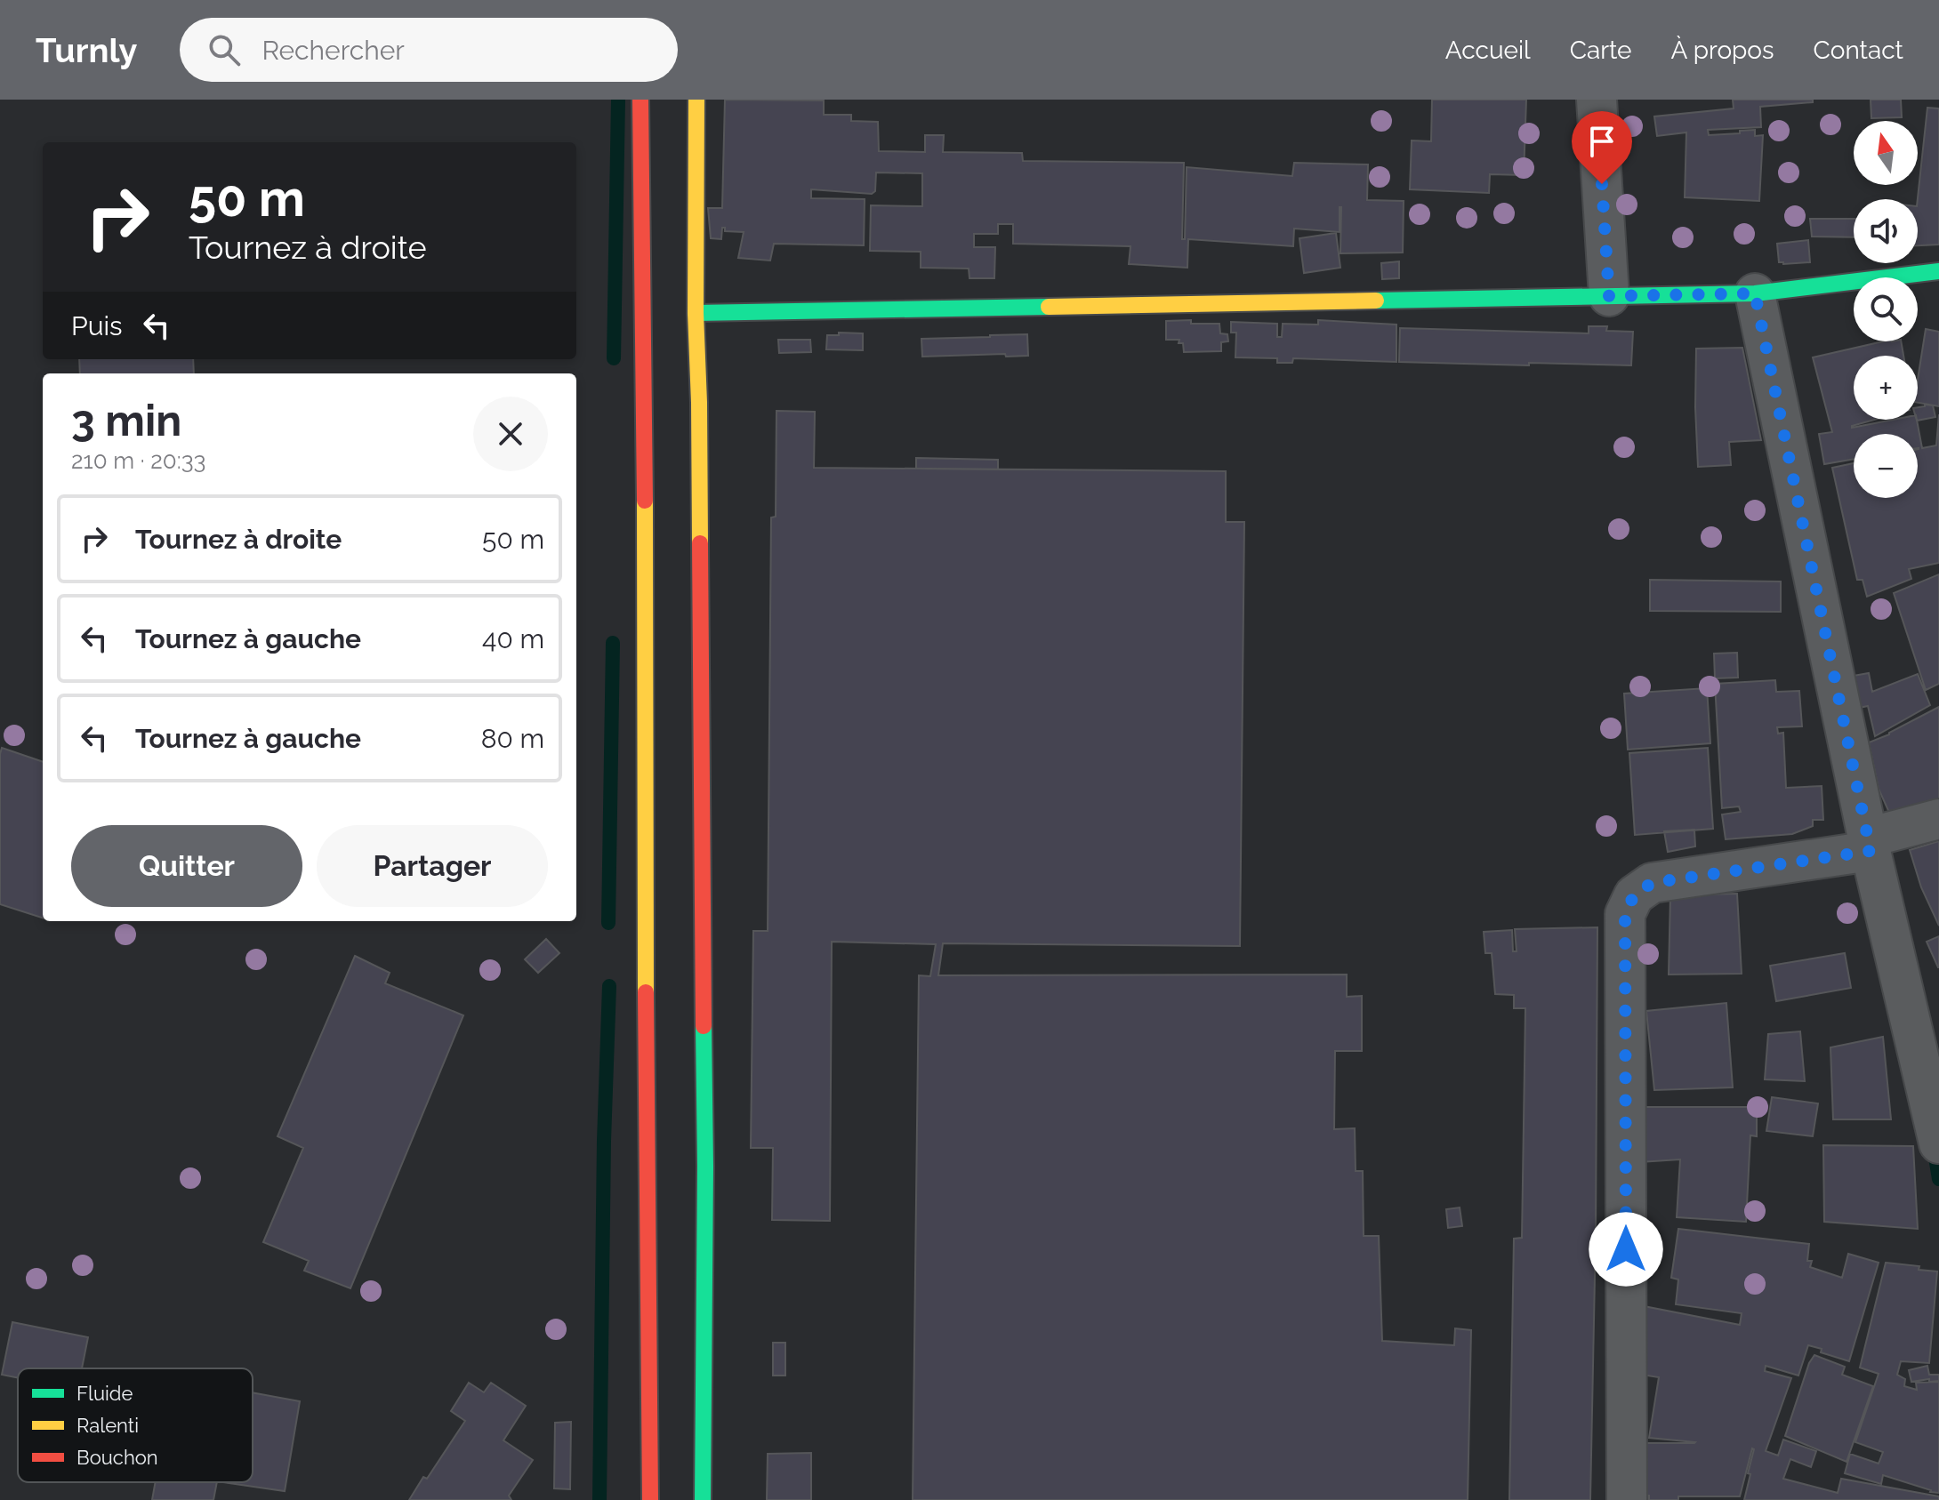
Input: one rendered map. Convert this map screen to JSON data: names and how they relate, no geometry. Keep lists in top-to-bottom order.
{
  "legend": ["Fluide", "Ralenti", "Bouchon"],
  "north": "top",
  "page": {
    "header": "Turnly",
    "search": "Rechercher",
    "nav": [
      "Accueil",
      "Carte",
      "À propos",
      "Contact"
    ],
    "map_buttons": ["+", "−"],
    "turn": ["50 m", "Tournez à droite"],
    "then": "Puis",
    "heading": ["3 min", "210 m · 20:33"],
    "list": [
      {
        "name": "Tournez à droite",
        "value": "50 m"
      },
      {
        "name": "Tournez à gauche",
        "value": "40 m"
      },
      {
        "name": "Tournez à gauche",
        "value": "80 m"
      }
    ],
    "buttons": ["Quitter", "Partager"]
  }
}
